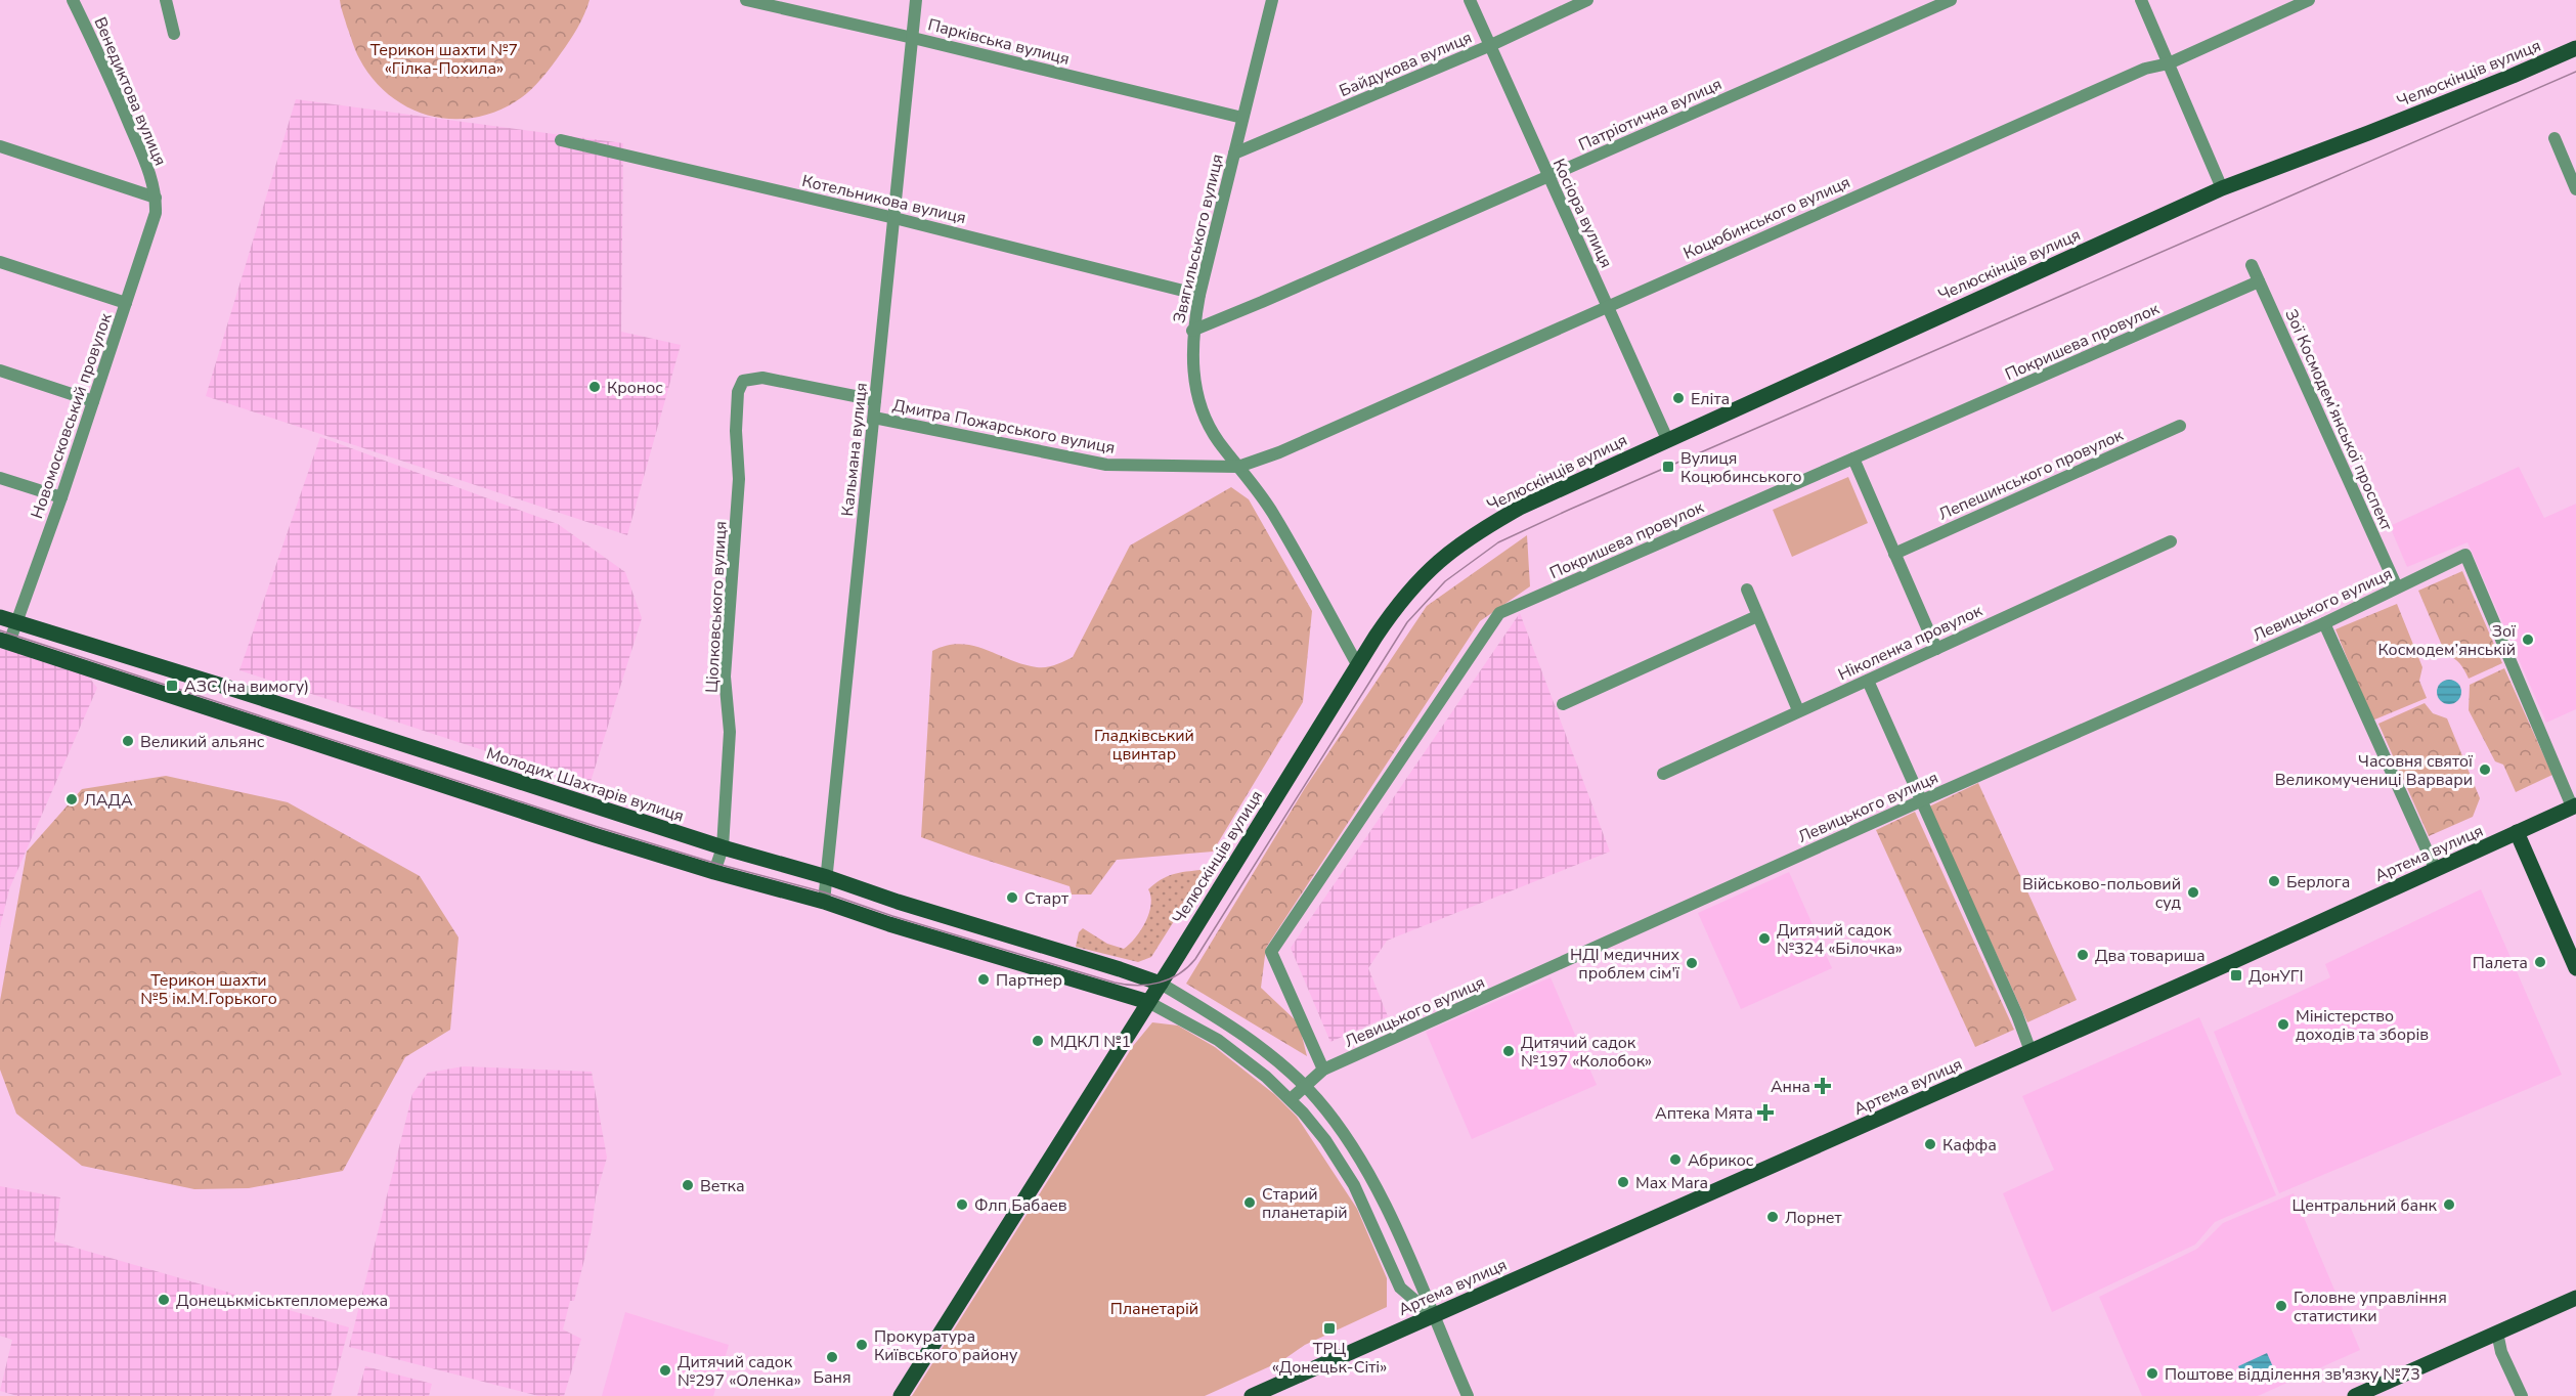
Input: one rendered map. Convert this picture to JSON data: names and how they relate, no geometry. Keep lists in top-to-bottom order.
{
  "streets": {
    "main road": ["Челюскінців вулиця", "Молодих Шахтарів вулиця", "Артема вулиця"],
    "street": [
      "Парківська вулиця",
      "Байдукова вулиця",
      "Венедиктова вулиця",
      "Патріотична вулиця",
      "Котельникова вулиця",
      "Косіора вулиця",
      "Коцюбинського вулиця",
      "Звягильського вулиця",
      "Покришева провулок",
      "Новомосковський провулок",
      "Зої Космодем’янської проспект",
      "Дмитра Пожарського вулиця",
      "Кальмана вулиця",
      "Лепешинського провулок",
      "Левицького вулиця",
      "Ціолковського вулиця",
      "Ніколенка провулок"
    ]
  },
  "crossings": [
    ["Парківська вулиця", "Звягильського вулиця"],
    ["Парківська вулиця", "Кальмана вулиця"],
    ["Байдукова вулиця", "Косіора вулиця"],
    ["Байдукова вулиця", "Звягильського вулиця"],
    ["Челюскінців вулиця", "Косіора вулиця"],
    ["Челюскінців вулиця", "Звягильського вулиця"],
    ["Челюскінців вулиця", "Молодих Шахтарів вулиця"],
    ["Венедиктова вулиця", "Новомосковський провулок"],
    ["Патріотична вулиця", "Косіора вулиця"],
    ["Патріотична вулиця", "Звягильського вулиця"],
    ["Котельникова вулиця", "Звягильського вулиця"],
    ["Котельникова вулиця", "Кальмана вулиця"],
    ["Косіора вулиця", "Коцюбинського вулиця"],
    ["Коцюбинського вулиця", "Звягильського вулиця"],
    ["Коцюбинського вулиця", "Дмитра Пожарського вулиця"],
    ["Звягильського вулиця", "Дмитра Пожарського вулиця"],
    ["Покришева провулок", "Зої Космодем’янської проспект"],
    ["Покришева провулок", "Левицького вулиця"],
    ["Новомосковський провулок", "Молодих Шахтарів вулиця"],
    ["Зої Космодем’янської проспект", "Левицького вулиця"],
    ["Дмитра Пожарського вулиця", "Кальмана вулиця"],
    ["Дмитра Пожарського вулиця", "Ціолковського вулиця"],
    ["Кальмана вулиця", "Молодих Шахтарів вулиця"],
    ["Левицького вулиця", "Артема вулиця"],
    ["Ціолковського вулиця", "Молодих Шахтарів вулиця"]
  ],
  "parks": [
    "Терикон шахти №7 «Гілка-Похила»",
    "Гладківський цвинтар",
    "Терикон шахти №5 ім.М.Горького",
    "Планетарій"
  ],
  "places": {
    "other": [
      "Кронос",
      "Еліта",
      "Зої Космодем’янській",
      "Великий альянс",
      "Часовня святої Великомучениці Варвари",
      "ЛАДА",
      "Берлога",
      "Військово-польовий суд",
      "Старт",
      "Дитячий садок №324 «Білочка»",
      "Два товариша",
      "Палета",
      "НДІ медичних проблем сім'ї",
      "Партнер",
      "Міністерство доходів та зборів",
      "МДКЛ №1",
      "Дитячий садок №197 «Колобок»",
      "Каффа",
      "Абрикос",
      "Max Mara",
      "Ветка",
      "Старий планетарій",
      "Флп Бабаев",
      "Центральний банк",
      "Лорнет",
      "Донецькміськтепломережа",
      "Головне управління статистики",
      "Прокуратура Київського району",
      "Баня",
      "Дитячий садок №297 «Оленка»",
      "Поштове відділення зв'язку №73"
    ],
    "transit": [
      "Вулиця Коцюбинського",
      "АЗС (на вимогу)",
      "ДонУГІ",
      "ТРЦ «Донецьк-Сіті»"
    ],
    "health": ["Анна", "Аптека Мята"]
  }
}
